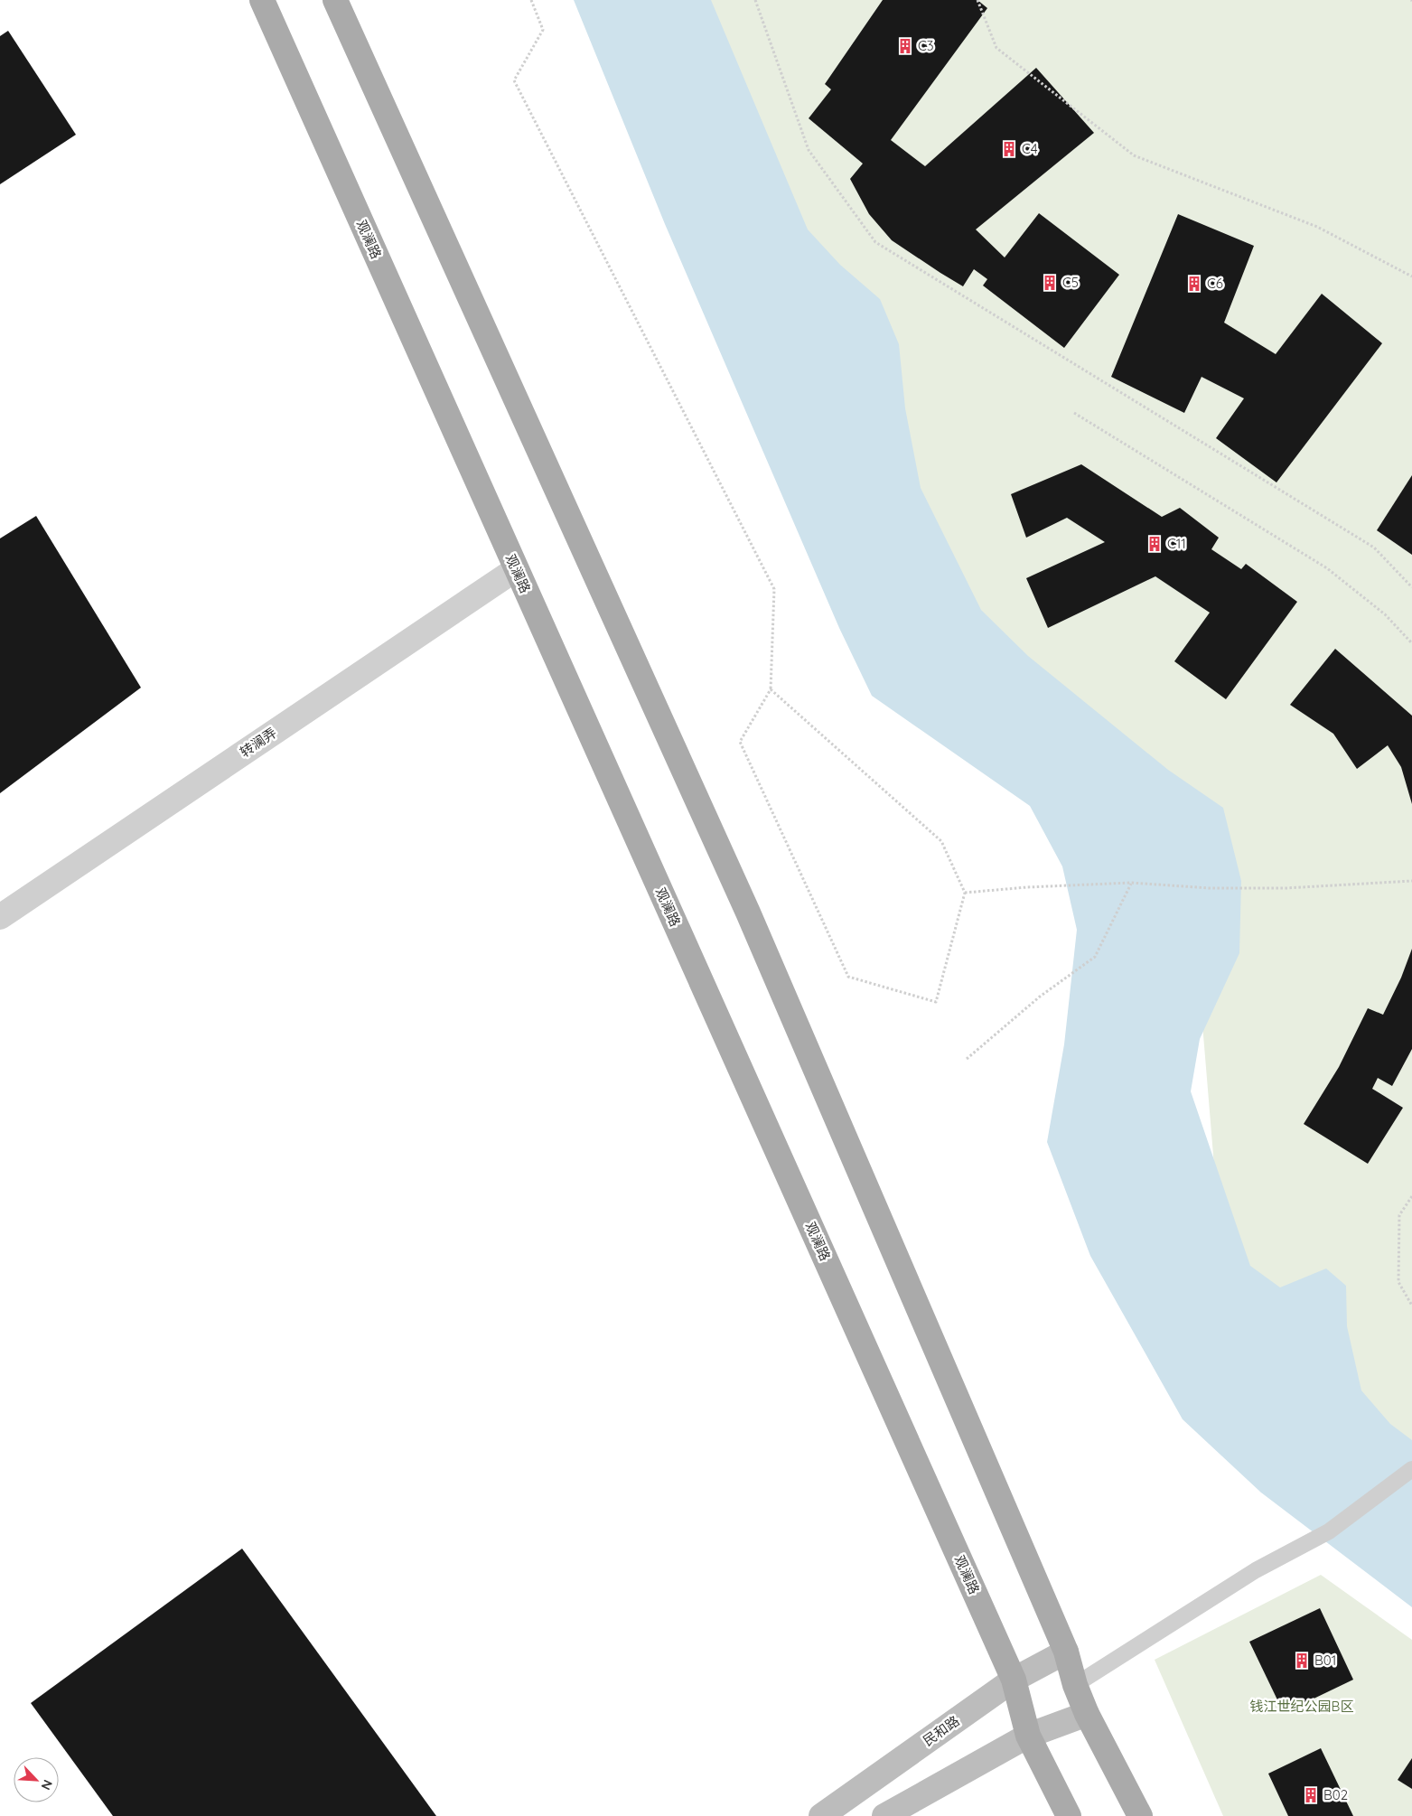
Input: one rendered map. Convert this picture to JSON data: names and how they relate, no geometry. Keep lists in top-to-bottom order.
{
  "streets": {
    "main road": ["观澜路", "民和路"],
    "street": ["转澜弄"]
  },
  "crossings": [
    ["观澜路", "转澜弄"],
    ["观澜路", "民和路"]
  ],
  "parks": ["钱江世纪公园B区"],
  "places": {
    "building": [
      "C3",
      "C4",
      "C5",
      "C6",
      "C11",
      "B01",
      "B02"
    ]
  },
  "north": "bottom right"
}
